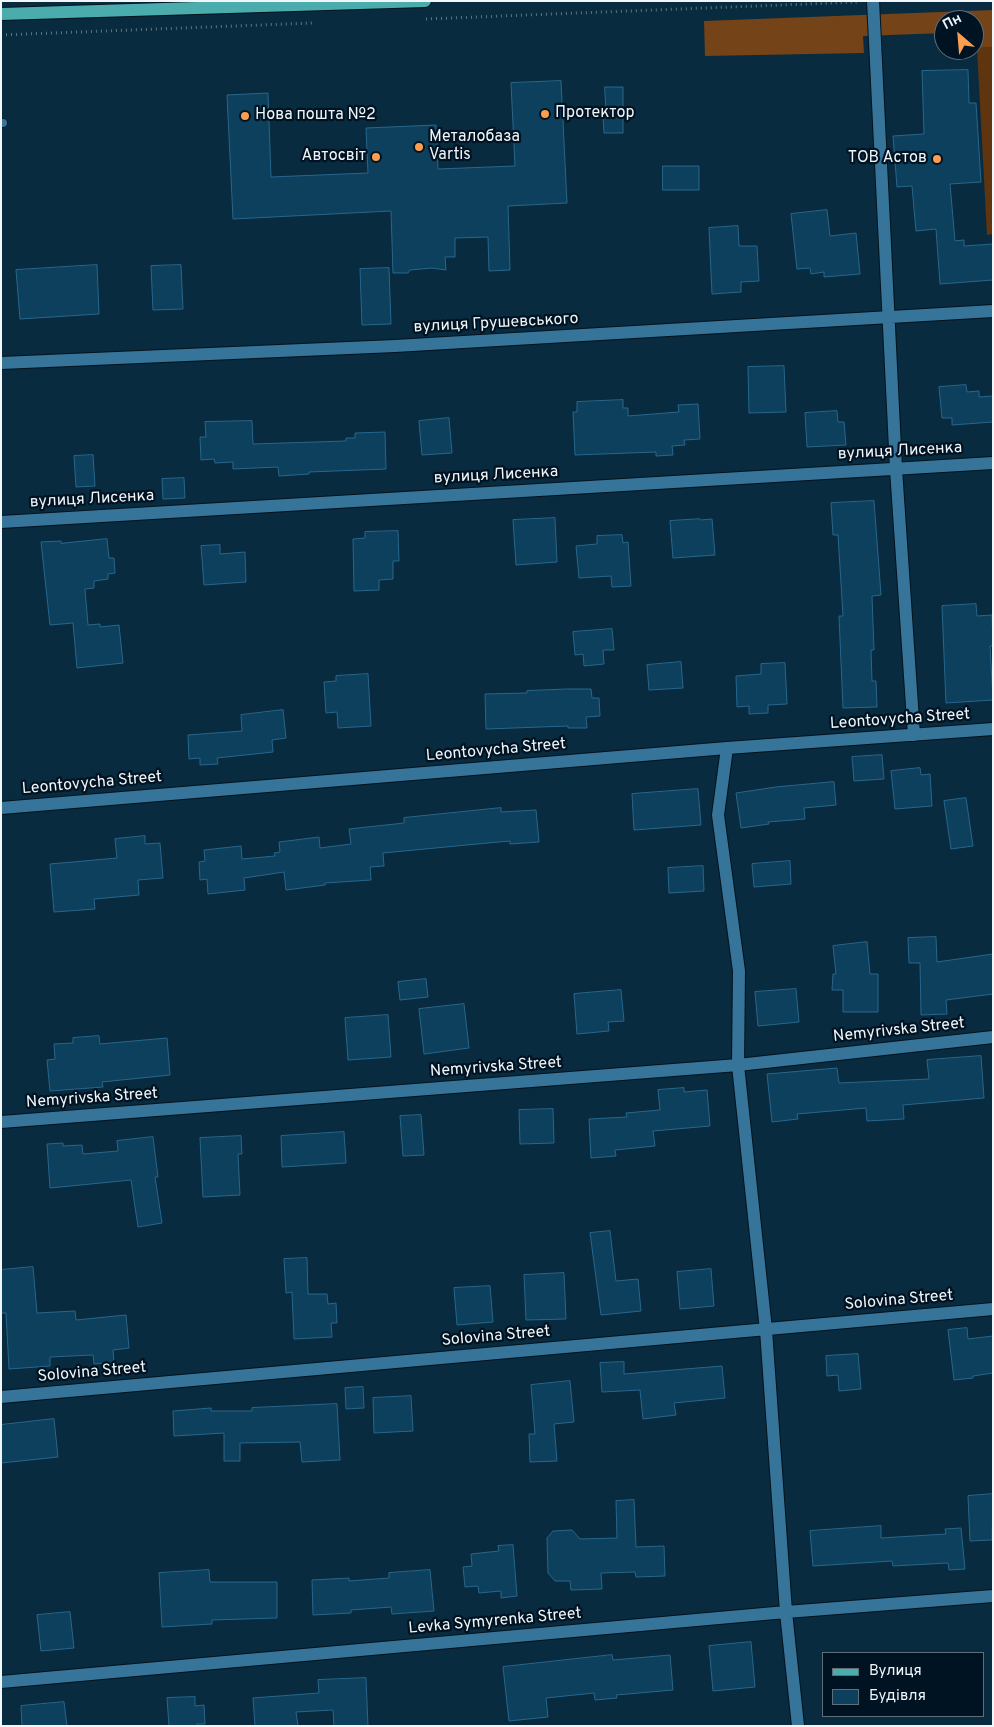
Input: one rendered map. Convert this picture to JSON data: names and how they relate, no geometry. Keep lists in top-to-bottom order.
{
  "streets": {
    "street": [
      "вулиця Грушевського",
      "вулиця Лисенка",
      "Leontovycha Street",
      "Nemyrivska Street",
      "Solovina Street",
      "Levka Symyrenka Street"
    ]
  },
  "places": [
    "Протектор",
    "Нова пошта №2",
    "Металобаза Vartis",
    "Автосвіт",
    "ТОВ Астов"
  ],
  "legend": ["Вулиця", "Будівля"],
  "north": "top left"
}
